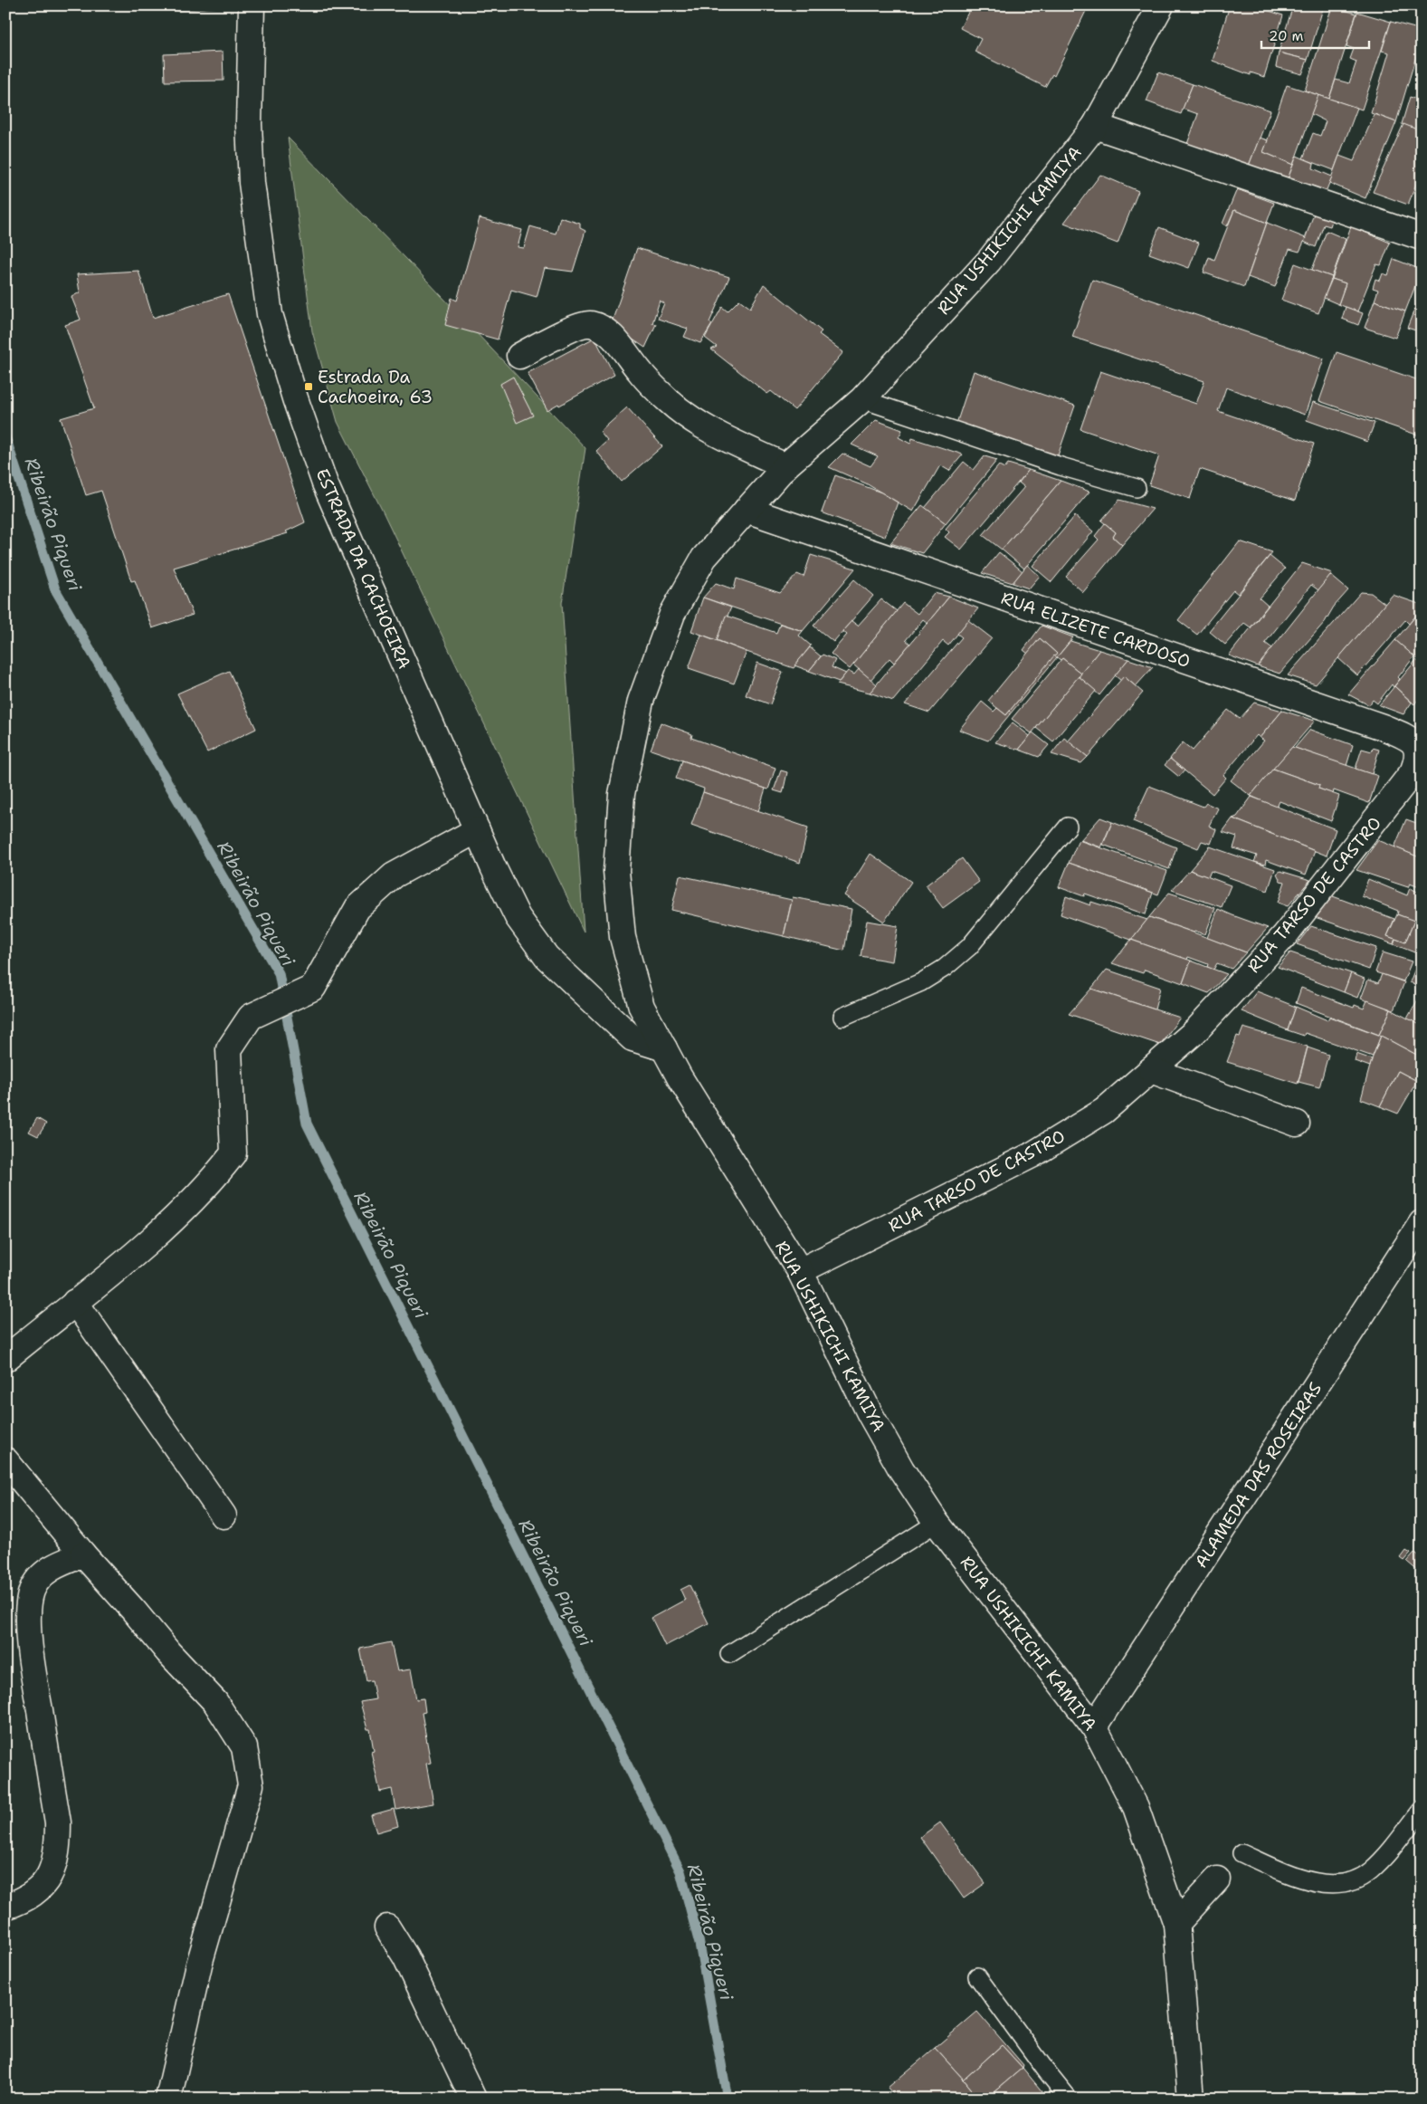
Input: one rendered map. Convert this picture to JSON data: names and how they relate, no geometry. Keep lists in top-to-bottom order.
{
  "streets": {
    "street": [
      "RUA USHIKICHI KAMIYA",
      "ESTRADA DA CACHOEIRA",
      "RUA ELIZETE CARDOSO",
      "RUA TARSO DE CASTRO",
      "ALAMEDA DAS ROSEIRAS"
    ]
  },
  "crossings": [
    ["RUA USHIKICHI KAMIYA", "ESTRADA DA CACHOEIRA"],
    ["RUA USHIKICHI KAMIYA", "RUA ELIZETE CARDOSO"],
    ["RUA USHIKICHI KAMIYA", "RUA TARSO DE CASTRO"],
    ["RUA USHIKICHI KAMIYA", "ALAMEDA DAS ROSEIRAS"],
    ["RUA ELIZETE CARDOSO", "RUA TARSO DE CASTRO"]
  ],
  "water": ["Ribeirão Piqueri"],
  "places": {
    "transit": ["Estrada Da Cachoeira, 63"]
  },
  "scale_bar": "20 m"
}
